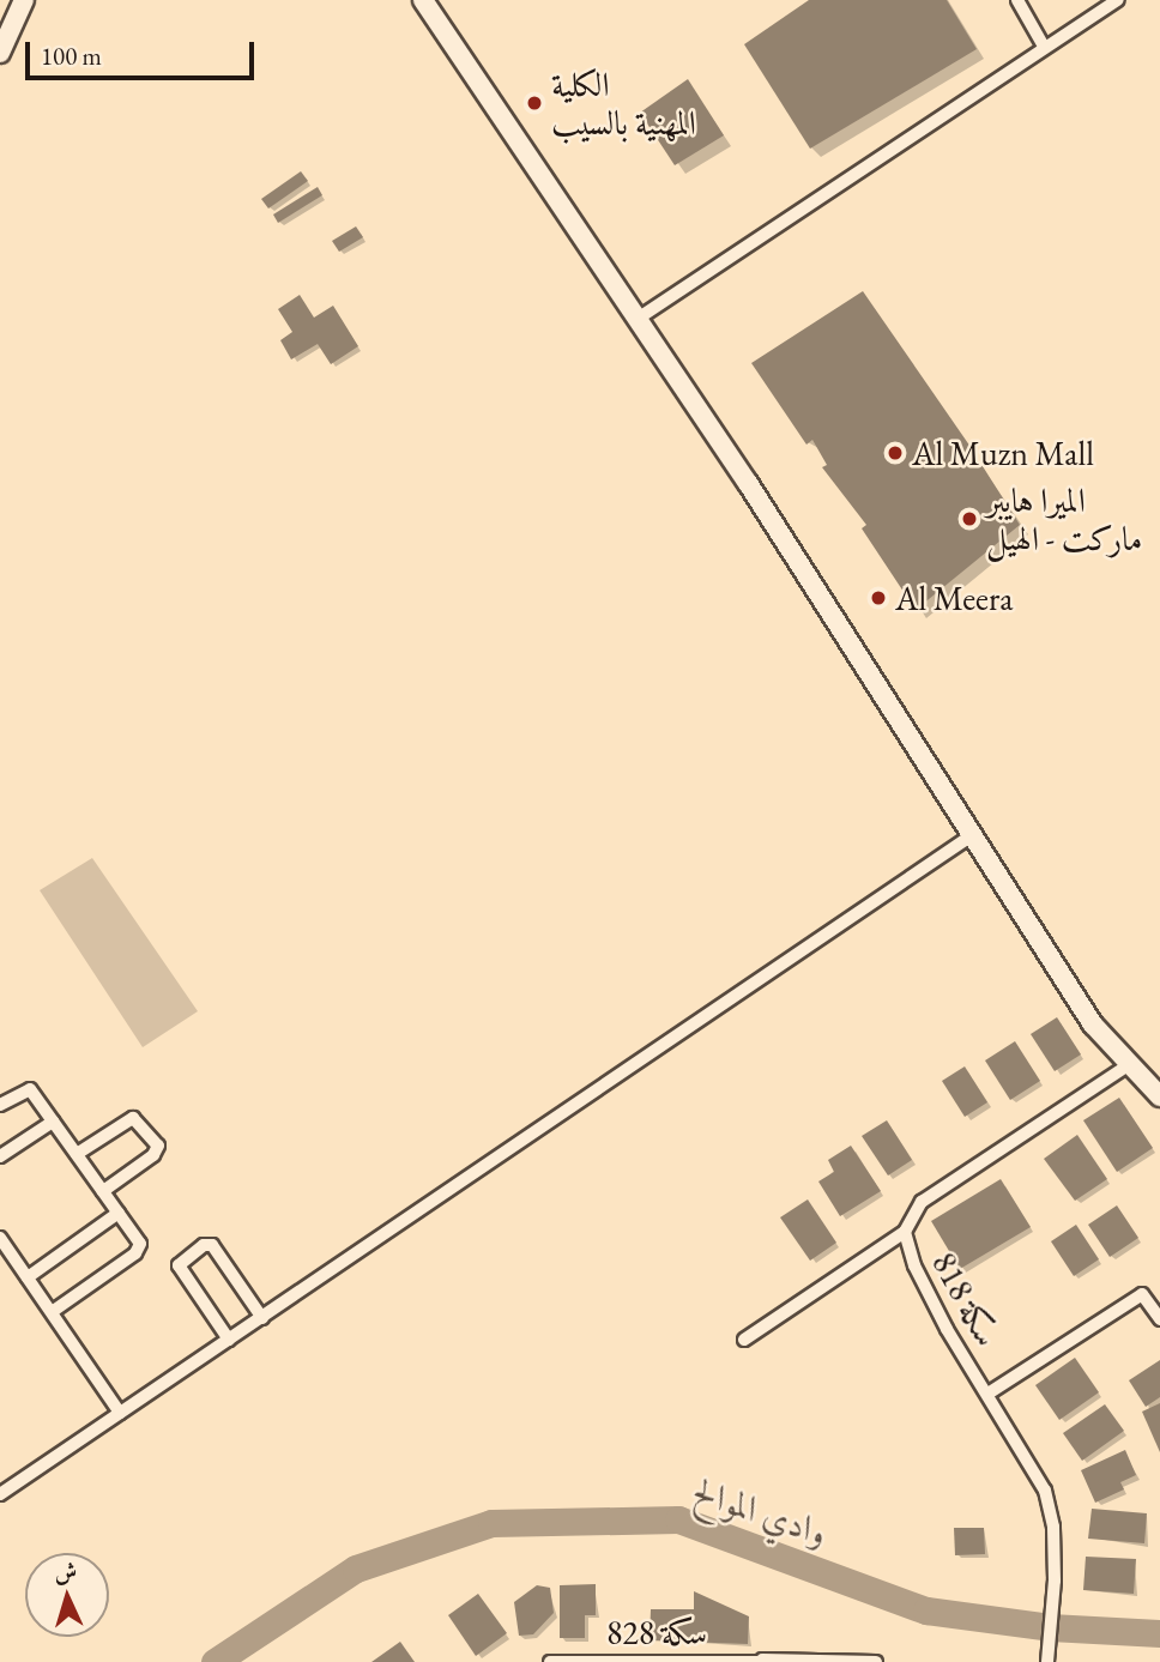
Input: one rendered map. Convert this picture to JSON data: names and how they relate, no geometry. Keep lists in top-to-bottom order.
{
  "streets": {
    "street": ["سكة 818", "سكة 828"]
  },
  "water": ["وادي الموالح"],
  "places": [
    "الكلية المهنية بالسيب",
    "Al Muzn Mall",
    "الميرا هايبر ماركت - الهيل",
    "Al Meera"
  ],
  "scale_bar": "100 m",
  "north": "top"
}
